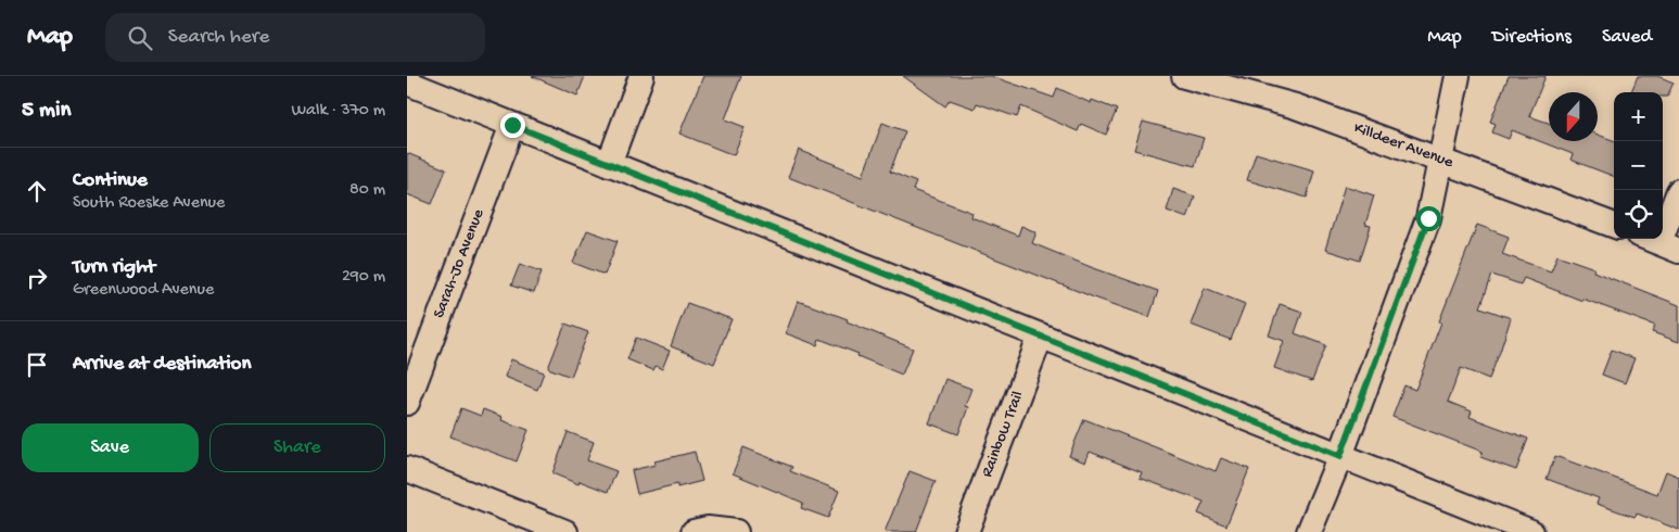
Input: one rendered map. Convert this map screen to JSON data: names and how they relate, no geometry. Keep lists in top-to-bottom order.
{
  "streets": {
    "street": ["Killdeer Avenue", "Sarah-Jo Avenue", "Rainbow Trail"]
  },
  "north": "bottom",
  "page": {
    "header": "Map",
    "search": "Search here",
    "nav": ["Map", "Directions", "Saved"],
    "heading": ["5 min", "Walk · 370 m"],
    "map_buttons": ["+", "−"],
    "list": [
      ["Continue", "South Roeske Avenue", "80 m"],
      ["Turn right", "Greenwood Avenue", "290 m"],
      "Arrive at destination"
    ],
    "buttons": ["Save", "Share"]
  }
}
